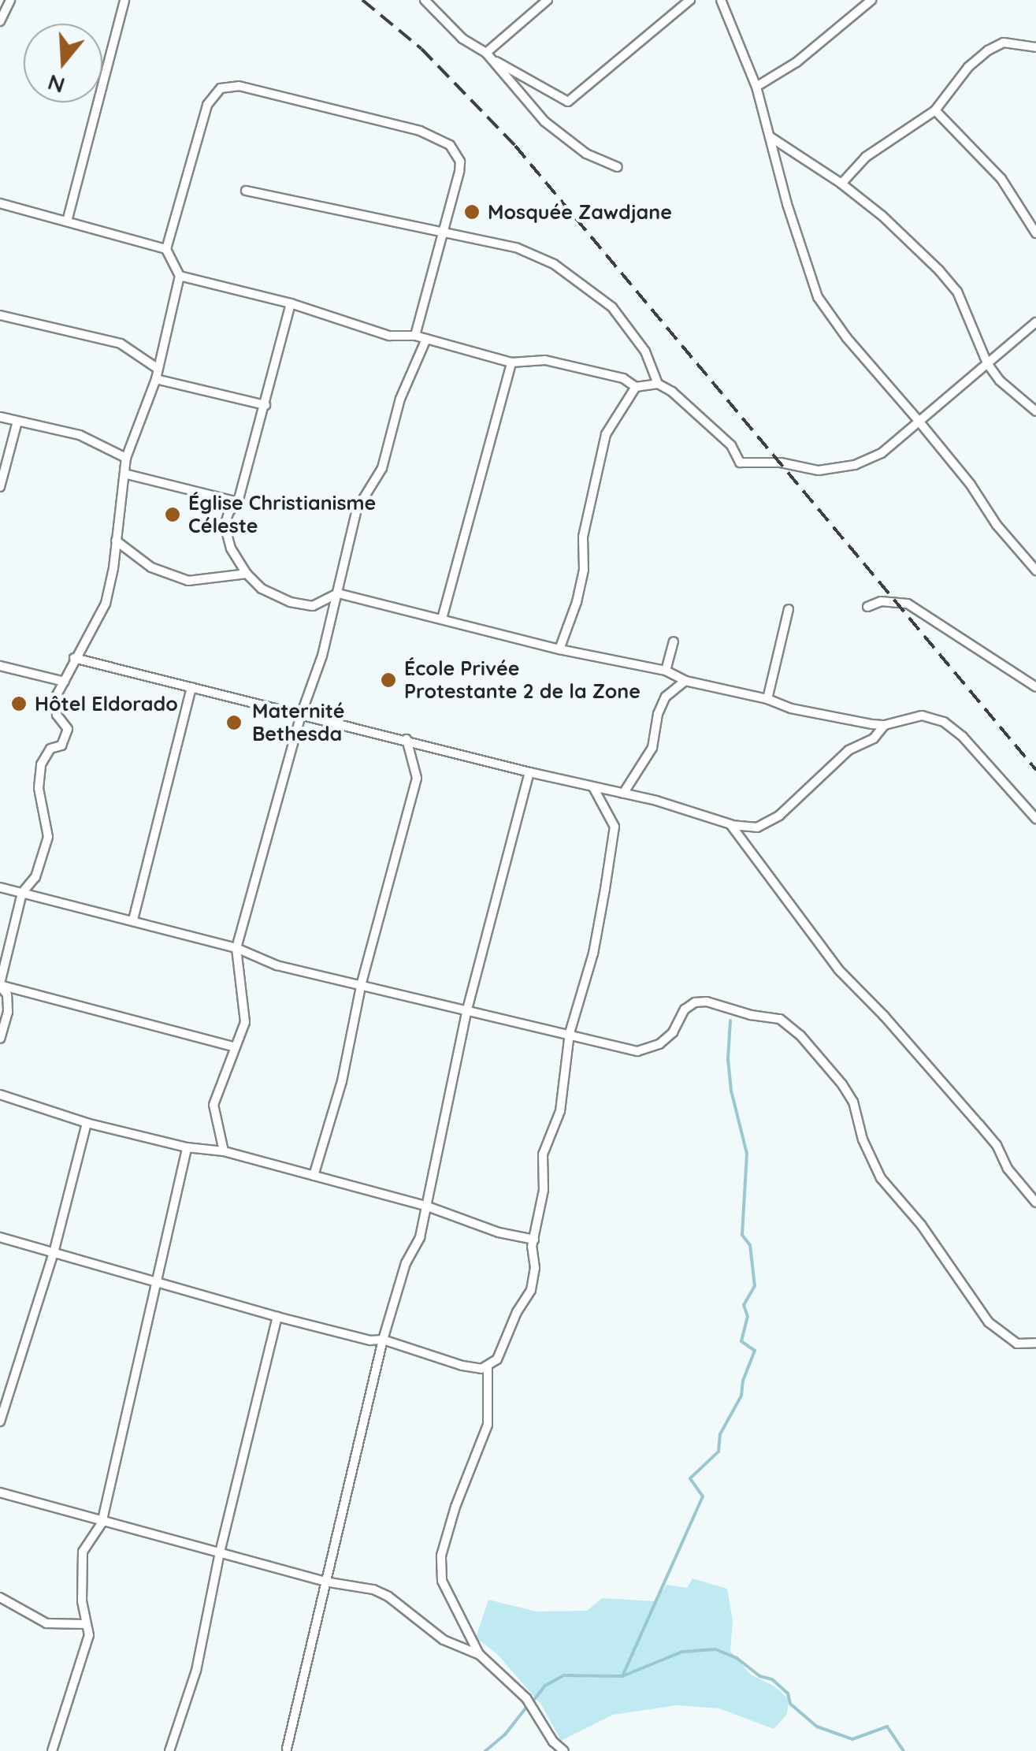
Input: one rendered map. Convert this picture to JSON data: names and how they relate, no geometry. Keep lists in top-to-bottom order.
{
  "places": [
    "Mosquée Zawdjane",
    "Église Christianisme Céleste",
    "École Privée Protestante 2 de la Zone",
    "Hôtel Eldorado",
    "Maternité Bethesda"
  ],
  "north": "bottom"
}
